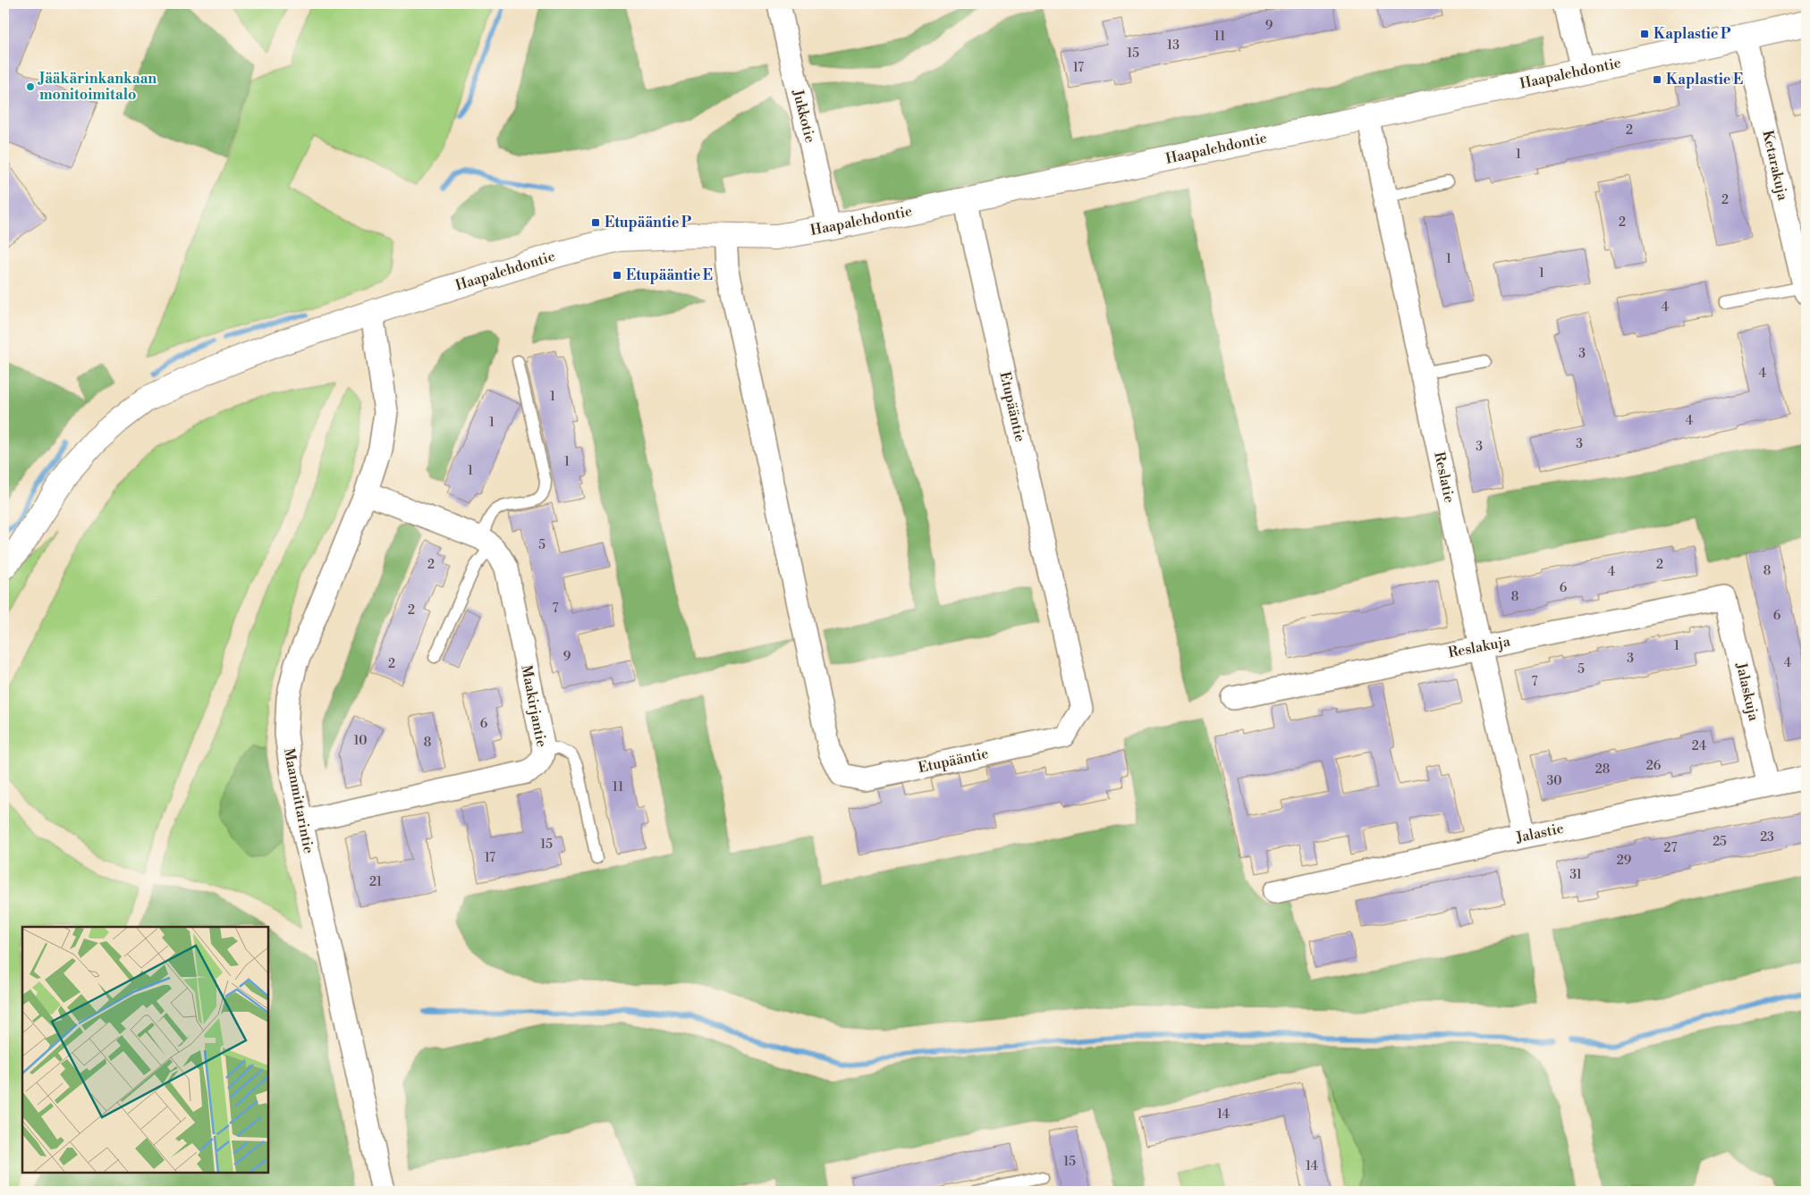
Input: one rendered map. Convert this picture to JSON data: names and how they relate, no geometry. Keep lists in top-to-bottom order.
{
  "streets": {
    "street": [
      "Haapalehdontie",
      "Jukkotie",
      "Ketarakuja",
      "Etupääntie",
      "Reslatie",
      "Reslakuja",
      "Jalaskuja",
      "Maakirjantie",
      "Maanmittarintie",
      "Jalastie"
    ]
  },
  "crossings": [
    ["Haapalehdontie", "Jukkotie"],
    ["Haapalehdontie", "Ketarakuja"],
    ["Haapalehdontie", "Etupääntie"],
    ["Haapalehdontie", "Reslatie"],
    ["Haapalehdontie", "Maanmittarintie"],
    ["Reslatie", "Reslakuja"],
    ["Reslatie", "Jalastie"],
    ["Reslakuja", "Jalaskuja"],
    ["Jalaskuja", "Jalastie"],
    ["Maakirjantie", "Maanmittarintie"]
  ],
  "places": {
    "transit": [
      "Kaplastie P",
      "Kaplastie E",
      "Etupääntie P",
      "Etupääntie E"
    ],
    "other": ["Jääkärinkankaan monitoimitalo"]
  },
  "house_numbers": [
    "9",
    "11",
    "13",
    "15",
    "17",
    "2",
    "1",
    "2",
    "2",
    "1",
    "1",
    "4",
    "3",
    "4",
    "1",
    "4",
    "1",
    "3",
    "3",
    "1",
    "1",
    "5",
    "2",
    "2",
    "8",
    "4",
    "6",
    "8",
    "7",
    "2",
    "6",
    "1",
    "9",
    "3",
    "4",
    "2",
    "5",
    "7",
    "6",
    "10",
    "8",
    "24",
    "26",
    "28",
    "30",
    "11",
    "23",
    "25",
    "15",
    "27",
    "17",
    "29",
    "31",
    "21",
    "14",
    "15",
    "14"
  ]
}
